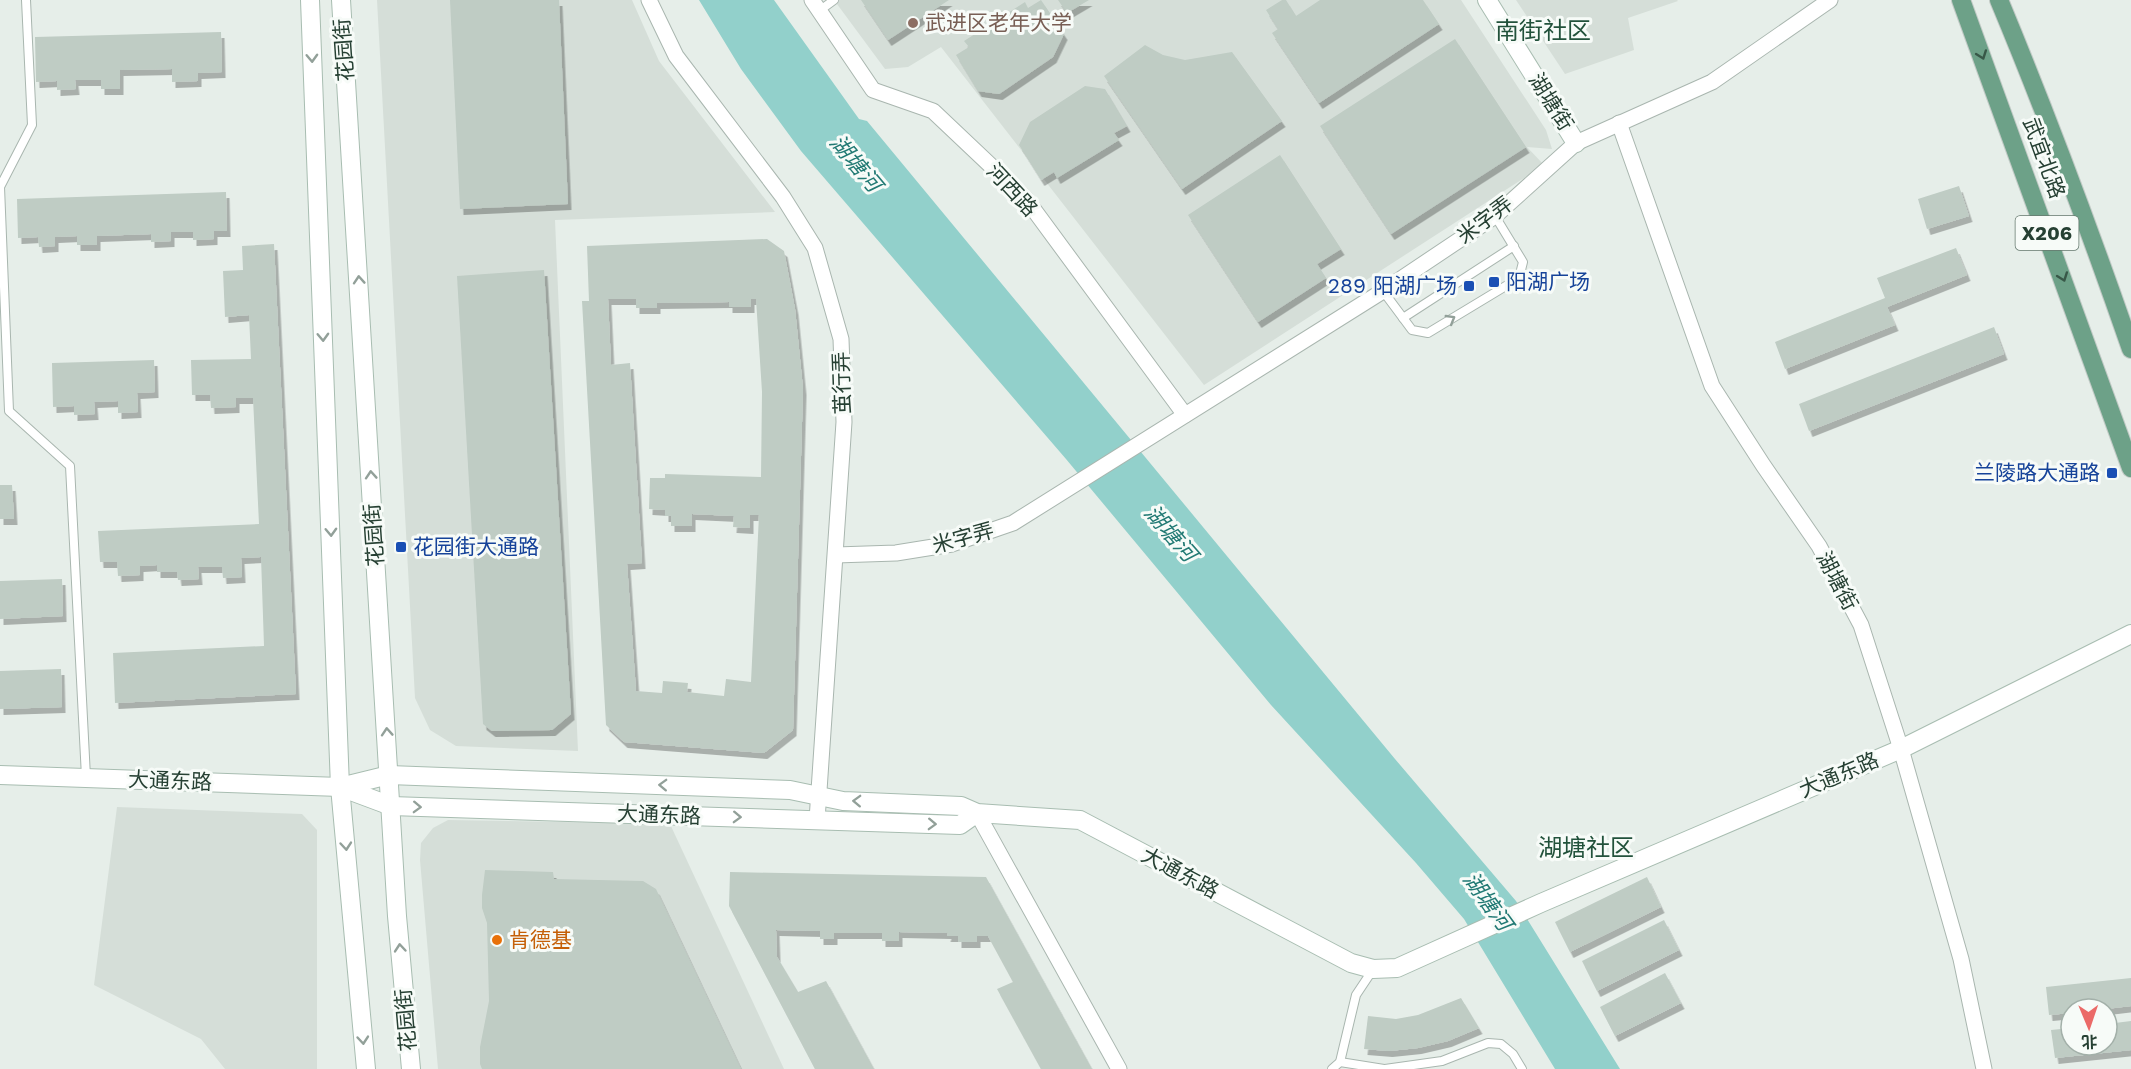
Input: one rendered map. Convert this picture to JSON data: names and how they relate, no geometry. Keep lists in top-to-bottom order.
{
  "streets": {
    "main road": ["武宜北路", "X206"],
    "street": [
      "花园街",
      "湖塘街",
      "河西路",
      "米字弄",
      "茧行弄",
      "大通东路"
    ]
  },
  "crossings": [
    ["花园街", "大通东路"],
    ["湖塘街", "米字弄"],
    ["湖塘街", "大通东路"],
    ["河西路", "米字弄"],
    ["米字弄", "茧行弄"],
    ["茧行弄", "大通东路"]
  ],
  "districts": ["南街社区", "湖塘社区"],
  "water": ["湖塘河"],
  "places": {
    "other": ["武进区老年大学", "肯德基"],
    "transit": [
      "阳湖广场",
      "289 阳湖广场",
      "兰陵路大通路",
      "花园街大通路"
    ]
  },
  "north": "bottom"
}
